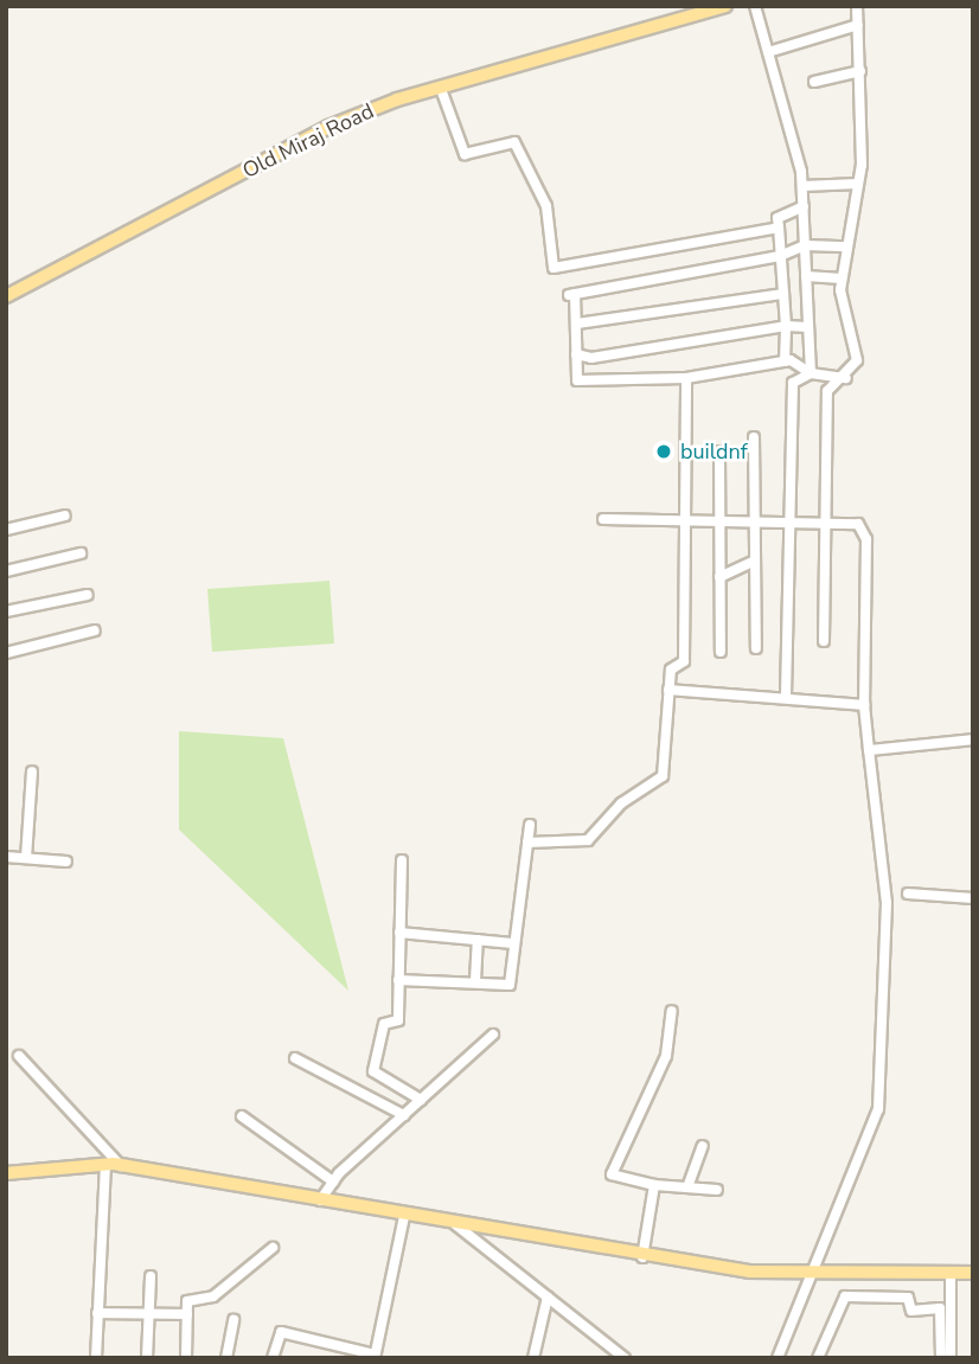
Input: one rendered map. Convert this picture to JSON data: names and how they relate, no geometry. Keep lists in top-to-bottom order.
{
  "streets": {
    "main road": ["Old Miraj Road"]
  },
  "places": ["buildnf"]
}
